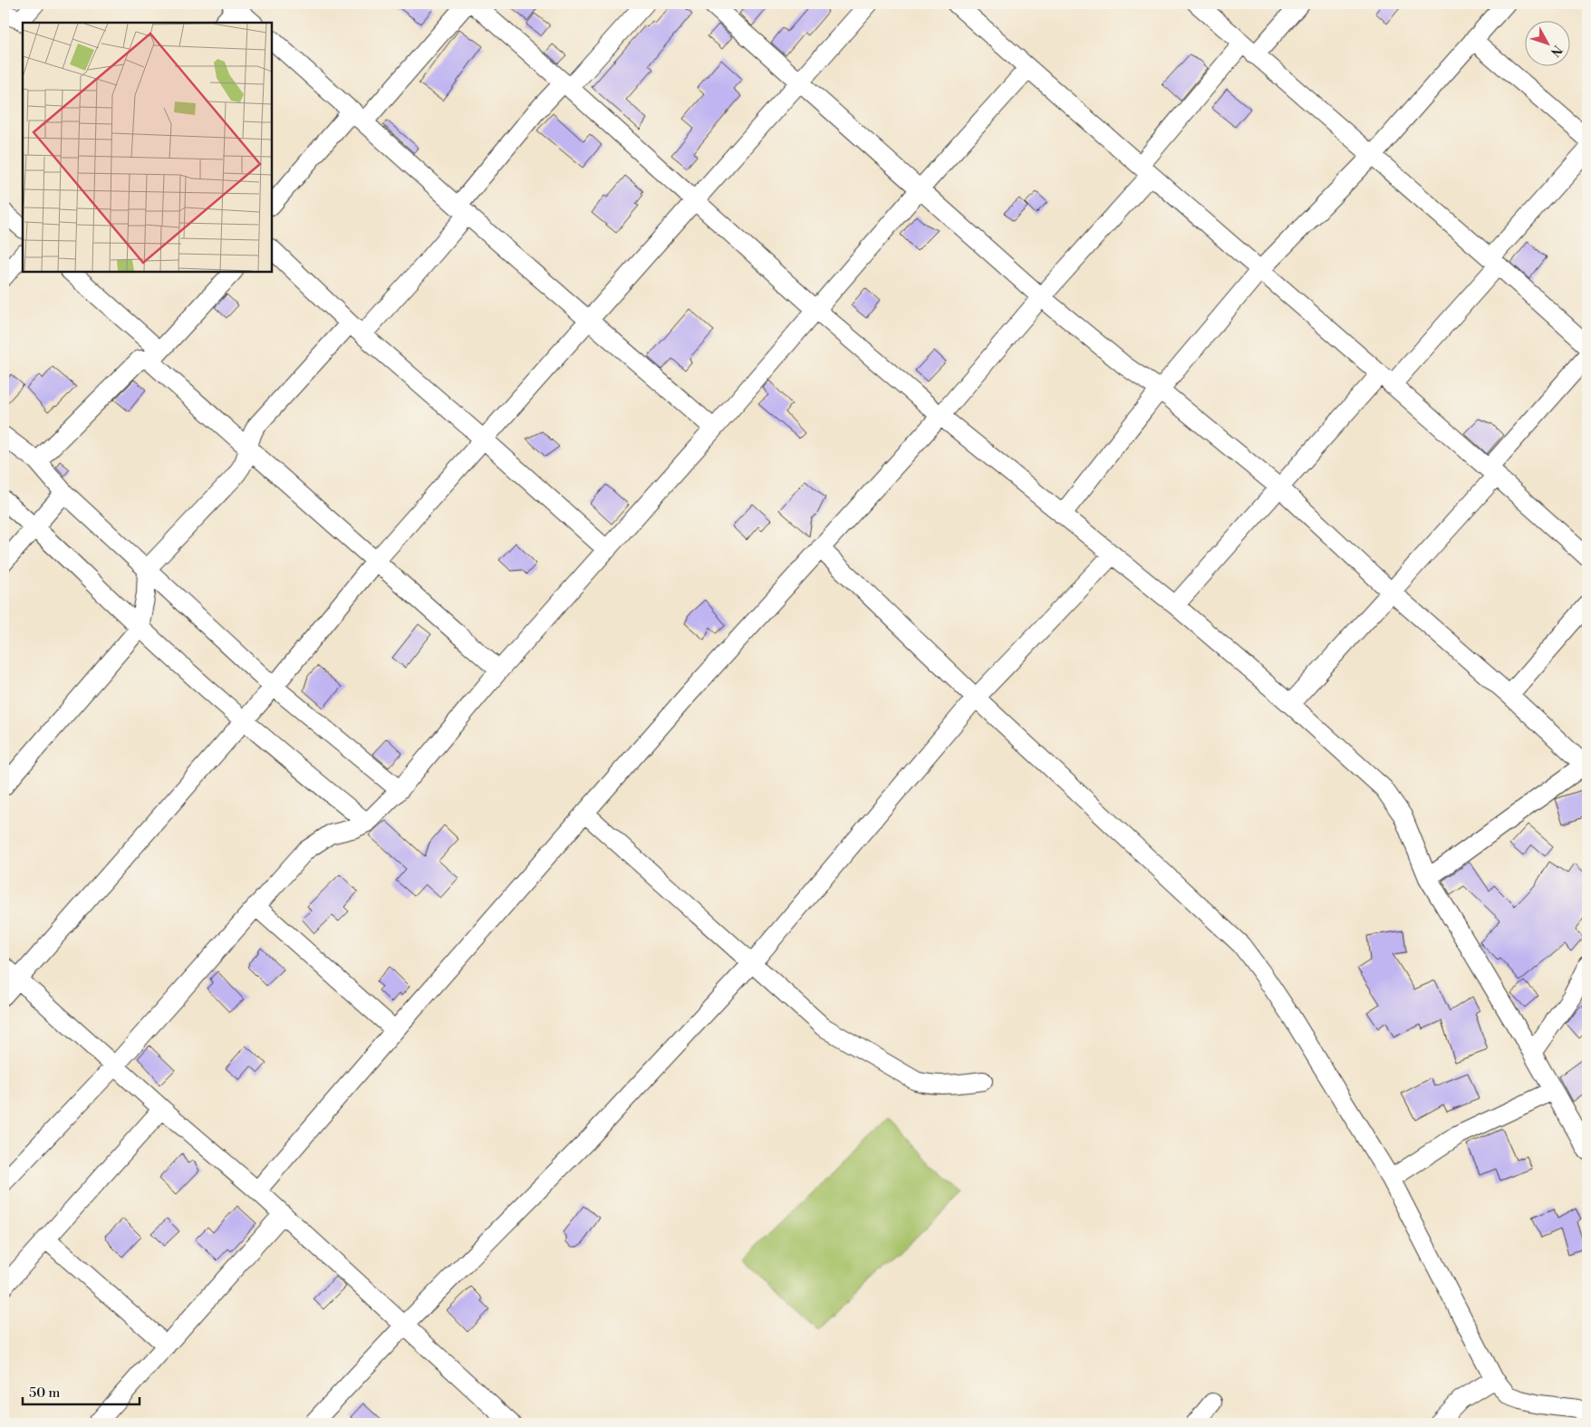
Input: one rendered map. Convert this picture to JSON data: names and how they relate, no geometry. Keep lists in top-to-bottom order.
{
  "scale_bar": "50 m",
  "north": "bottom right"
}
